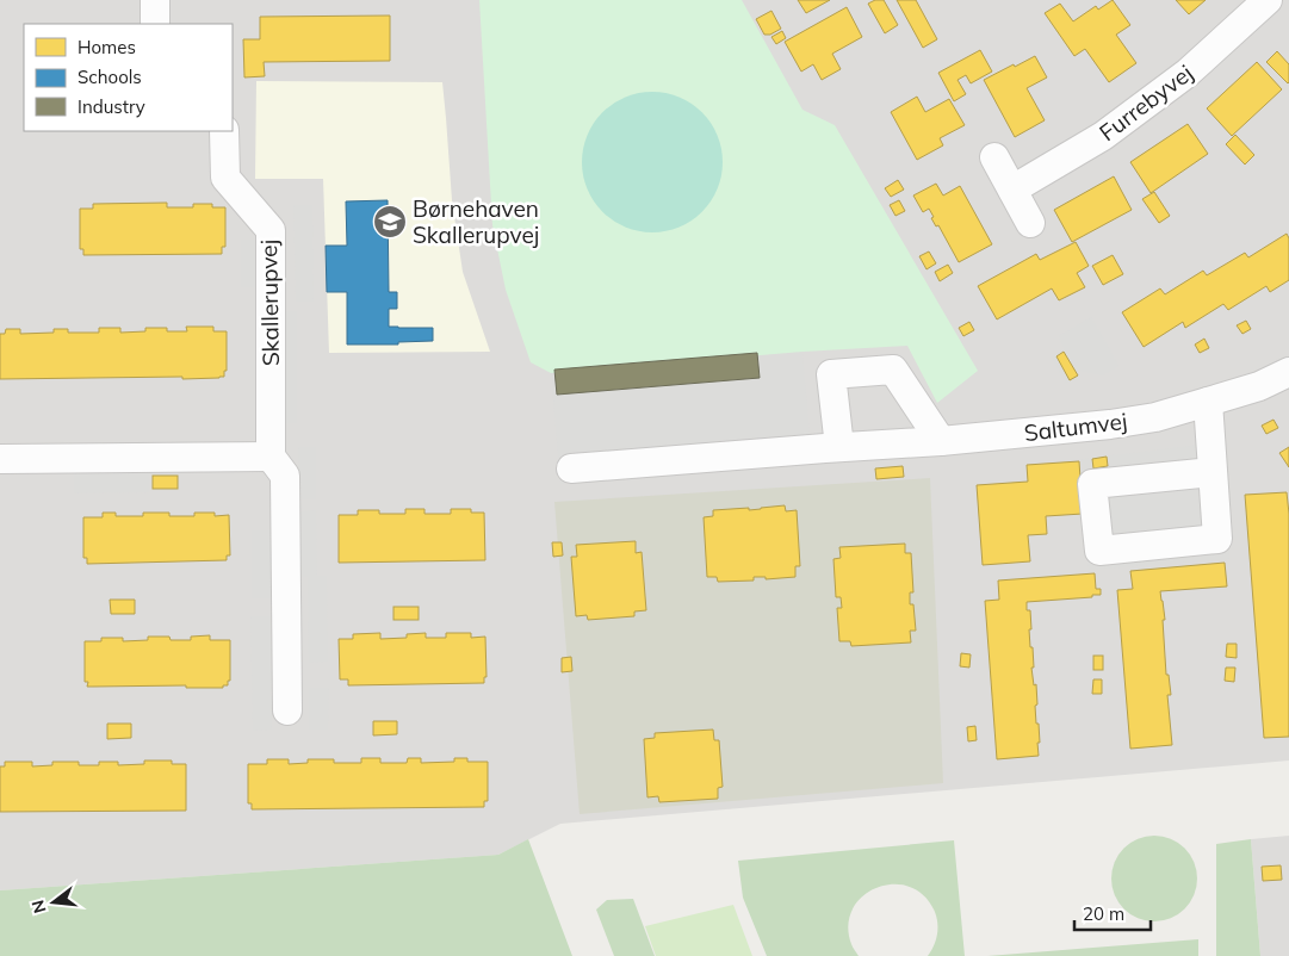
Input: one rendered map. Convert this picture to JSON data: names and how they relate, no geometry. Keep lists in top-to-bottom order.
{
  "streets": {
    "street": ["Furrebyvej", "Skallerupvej", "Saltumvej"]
  },
  "places": {
    "school or university": ["Børnehaven Skallerupvej"]
  },
  "legend": ["Homes", "Schools", "Industry"],
  "scale_bar": "20 m",
  "north": "left"
}
